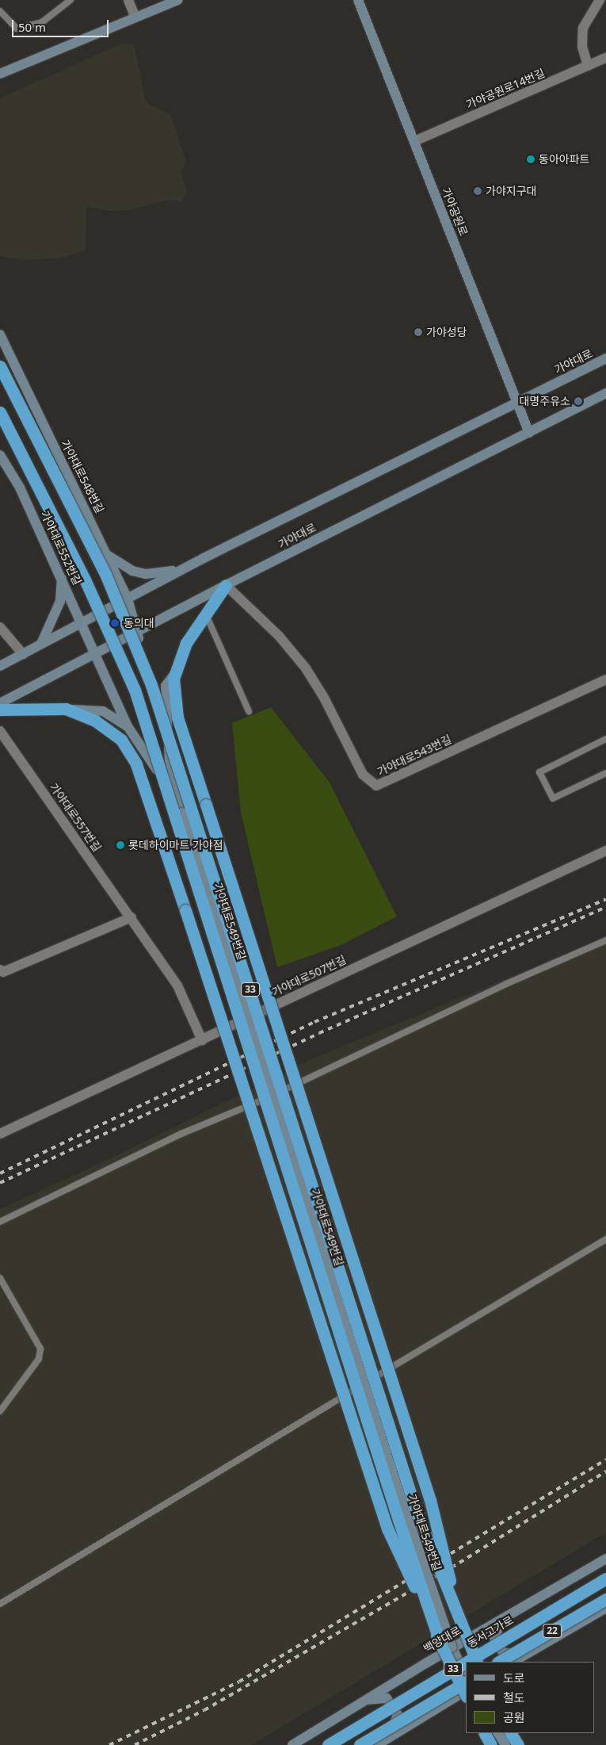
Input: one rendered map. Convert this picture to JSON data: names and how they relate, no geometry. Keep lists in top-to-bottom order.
{
  "streets": {
    "highway": ["33", "22", "동서고가로"],
    "main road": [
      "가야공원로",
      "가야대로",
      "가야대로548번길",
      "가야대로552번길",
      "가야대로549번길",
      "백양대로"
    ],
    "street": [
      "가야공원로14번길",
      "가야대로543번길",
      "가야대로557번길",
      "가야대로507번길"
    ]
  },
  "crossings": [
    ["가야공원로14번길", "가야공원로"],
    ["가야공원로", "가야대로"],
    ["가야대로", "가야대로548번길"],
    ["가야대로", "가야대로552번길"],
    ["가야대로", "가야대로543번길"],
    ["가야대로552번길", "가야대로549번길"],
    ["가야대로557번길", "가야대로507번길"],
    ["가야대로549번길", "백양대로"]
  ],
  "places": [
    "동아아파트",
    "가야지구대",
    "가야성당",
    "대명주유소",
    "동의대",
    "롯데하이마트 가야점"
  ],
  "legend": ["도로", "철도", "공원"],
  "scale_bar": "50 m"
}
